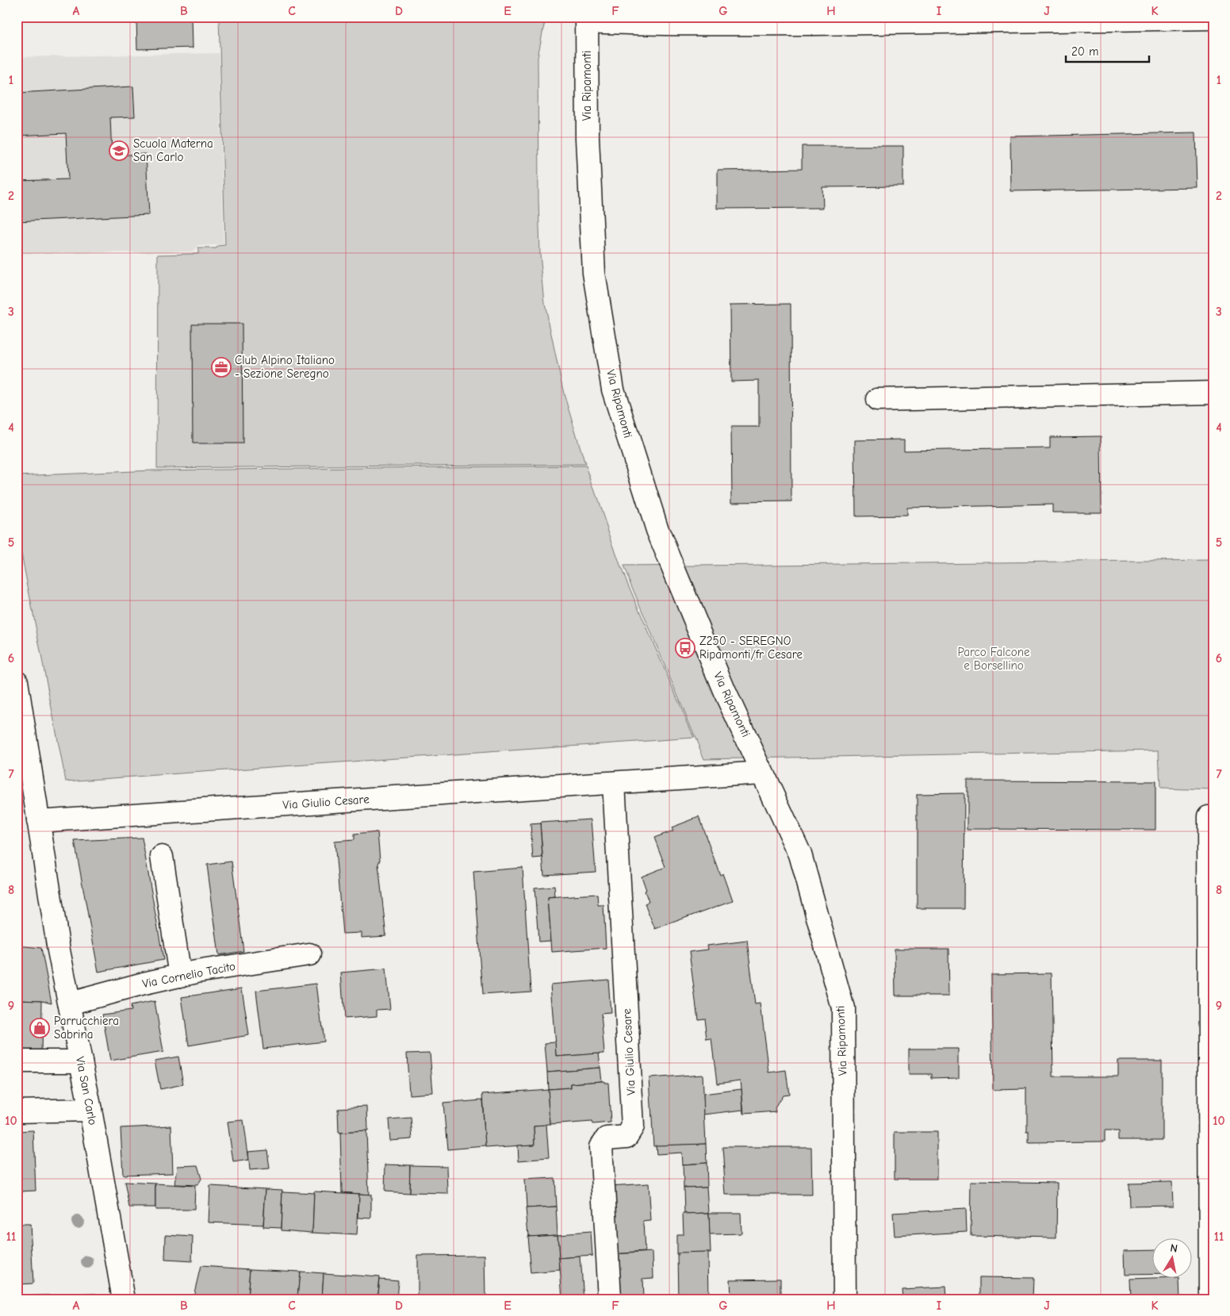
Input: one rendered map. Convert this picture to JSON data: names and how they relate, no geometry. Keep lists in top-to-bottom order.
{
  "streets": {
    "street": [
      "Via Ripamonti",
      "Via Giulio Cesare",
      "Via Cornelio Tacito",
      "Via San Carlo"
    ]
  },
  "crossings": [
    ["Via Ripamonti", "Via Giulio Cesare"],
    ["Via Giulio Cesare", "Via San Carlo"],
    ["Via Cornelio Tacito", "Via San Carlo"]
  ],
  "parks": ["Parco Falcone e Borsellino"],
  "places": {
    "school or university": ["Scuola Materna San Carlo"],
    "office": ["Club Alpino Italiano - Sezione Seregno"],
    "bus stop": ["Z250 - SEREGNO Ripamonti/fr Cesare"],
    "shop": ["Parrucchiera Sabrina"]
  },
  "scale_bar": "20 m",
  "north": "top",
  "grid": {
    "columns": [
      "A",
      "B",
      "C",
      "D",
      "E",
      "F",
      "G",
      "H",
      "I",
      "J",
      "K"
    ],
    "rows": [
      "1",
      "2",
      "3",
      "4",
      "5",
      "6",
      "7",
      "8",
      "9",
      "10",
      "11"
    ]
  }
}
